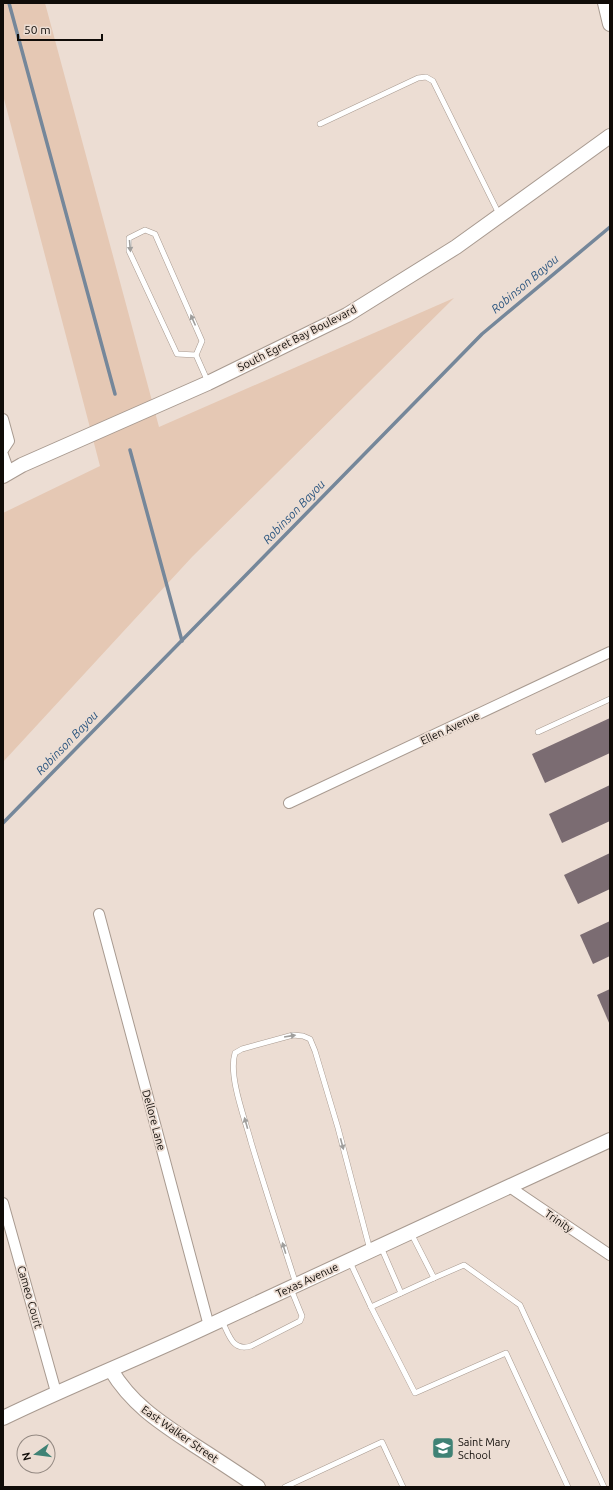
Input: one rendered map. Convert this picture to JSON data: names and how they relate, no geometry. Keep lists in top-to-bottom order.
{
  "streets": {
    "street": [
      "South Egret Bay Boulevard",
      "Ellen Avenue",
      "Dellore Lane",
      "Trinity",
      "Texas Avenue",
      "Cameo Court",
      "East Walker Street"
    ]
  },
  "crossings": [
    ["Dellore Lane", "Texas Avenue"],
    ["Trinity", "Texas Avenue"],
    ["Texas Avenue", "Cameo Court"],
    ["Texas Avenue", "East Walker Street"]
  ],
  "water": ["Robinson Bayou"],
  "places": {
    "school or university": ["Saint Mary School"]
  },
  "scale_bar": "50 m",
  "north": "left"
}
